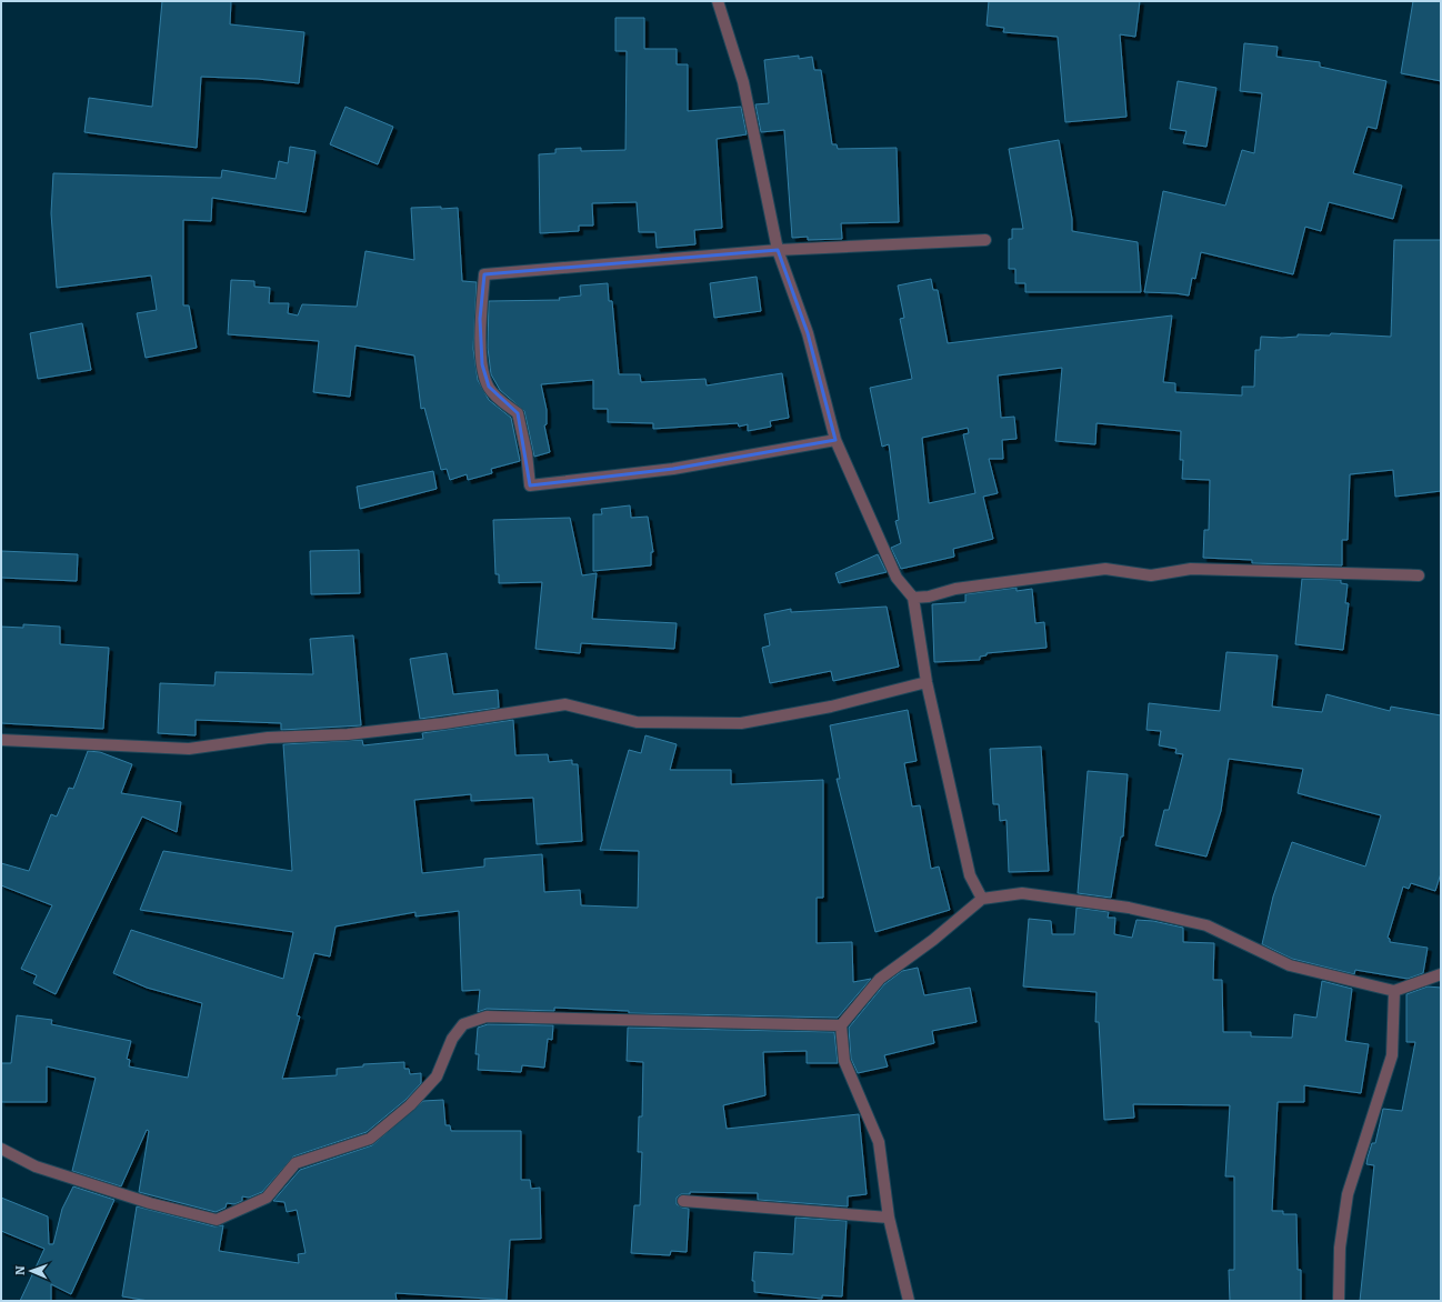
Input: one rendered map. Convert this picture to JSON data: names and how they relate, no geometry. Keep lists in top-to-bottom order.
{
  "north": "left"
}
